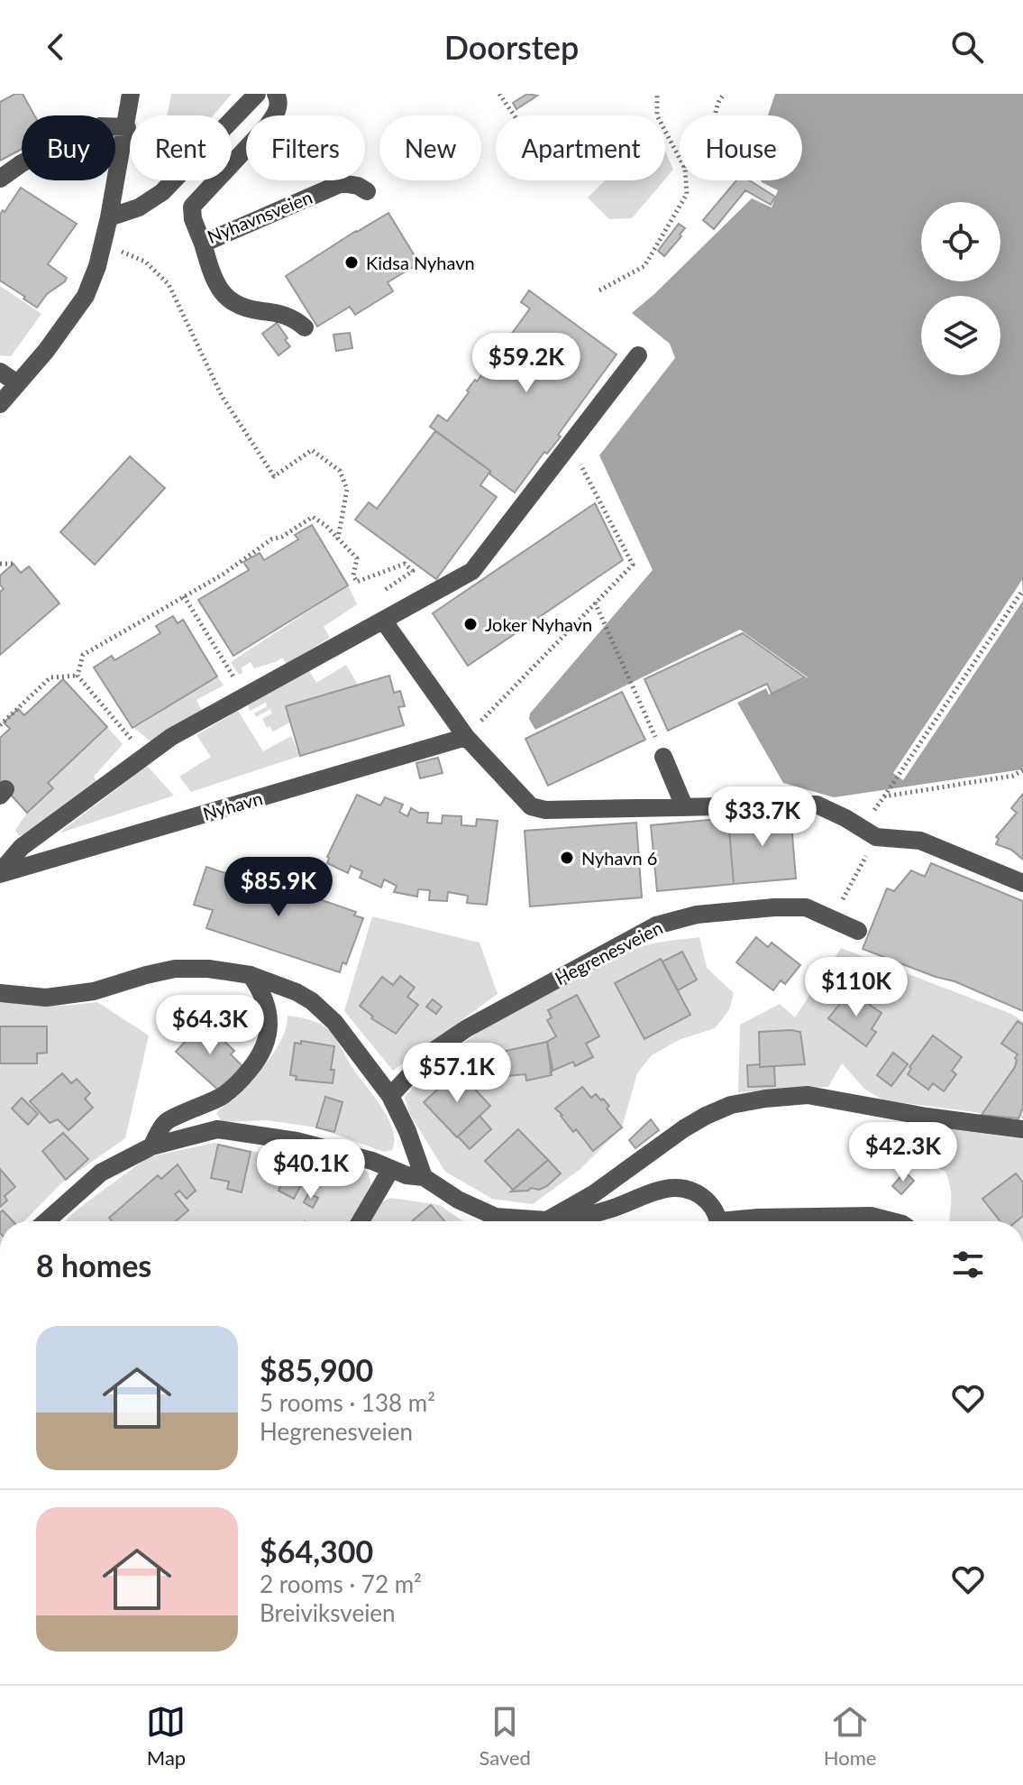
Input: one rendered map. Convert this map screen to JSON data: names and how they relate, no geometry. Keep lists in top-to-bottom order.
{
  "streets": {
    "street": ["Nyhavnsveien", "Nyhavn", "Hegrenesveien"]
  },
  "places": ["Kidsa Nyhavn", "Joker Nyhavn", "Nyhavn 6"],
  "page": {
    "header": "Doorstep",
    "chip": [
      "Buy",
      "Rent",
      "Filters",
      "New",
      "Apartment",
      "House"
    ],
    "price": [
      "$59.2K",
      "$33.7K",
      "$85.9K",
      "$110K",
      "$64.3K",
      "$57.1K",
      "$42.3K",
      "$40.1K"
    ],
    "heading": "8 homes",
    "list": [
      {
        "name": "$85,900",
        "note": "5 rooms · 138 m² · Hegrenesveien"
      },
      {
        "name": "$64,300",
        "note": "2 rooms · 72 m² · Breiviksveien"
      }
    ],
    "tabs": ["Map", "Saved", "Home"]
  }
}
